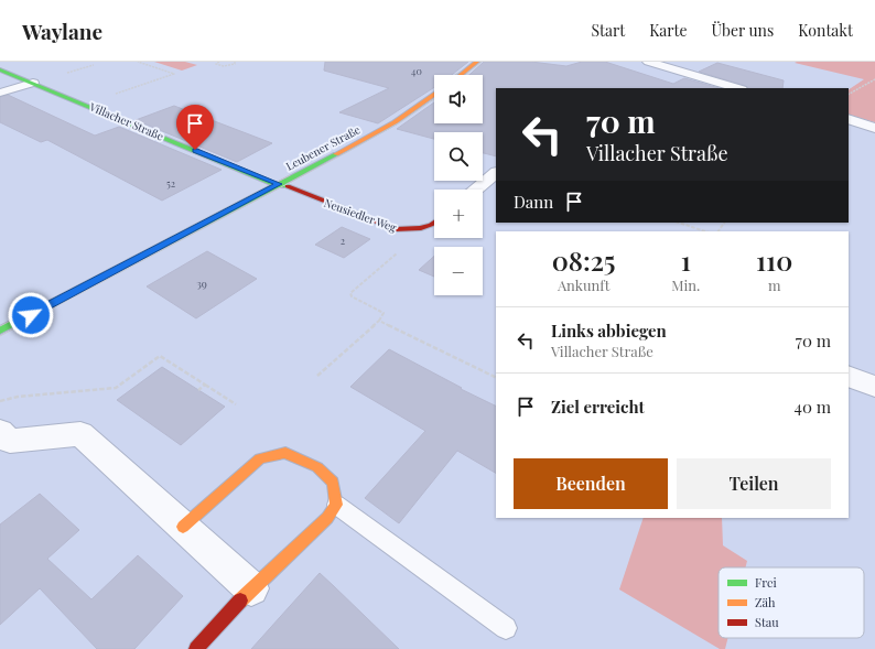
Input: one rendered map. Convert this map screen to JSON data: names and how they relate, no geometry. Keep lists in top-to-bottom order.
{
  "streets": {
    "street": ["Villacher Straße", "Leubener Straße", "Neusiedler Weg"]
  },
  "crossings": [
    ["Villacher Straße", "Leubener Straße"],
    ["Villacher Straße", "Neusiedler Weg"],
    ["Leubener Straße", "Neusiedler Weg"]
  ],
  "house_numbers": [
    "40",
    "52",
    "2",
    "39"
  ],
  "legend": ["Frei", "Zäh", "Stau"],
  "page": {
    "header": "Waylane",
    "nav": [
      "Start",
      "Karte",
      "Über uns",
      "Kontakt"
    ],
    "map_buttons": ["+", "−"],
    "turn": ["70 m", "Villacher Straße"],
    "then": "Dann",
    "eta": [
      "08:25",
      "Ankunft",
      "1",
      "Min.",
      "110",
      "m"
    ],
    "list": [
      {
        "name": "Links abbiegen",
        "note": "Villacher Straße",
        "value": "70 m"
      },
      {
        "name": "Ziel erreicht",
        "value": "40 m"
      }
    ],
    "buttons": ["Beenden", "Teilen"]
  }
}
